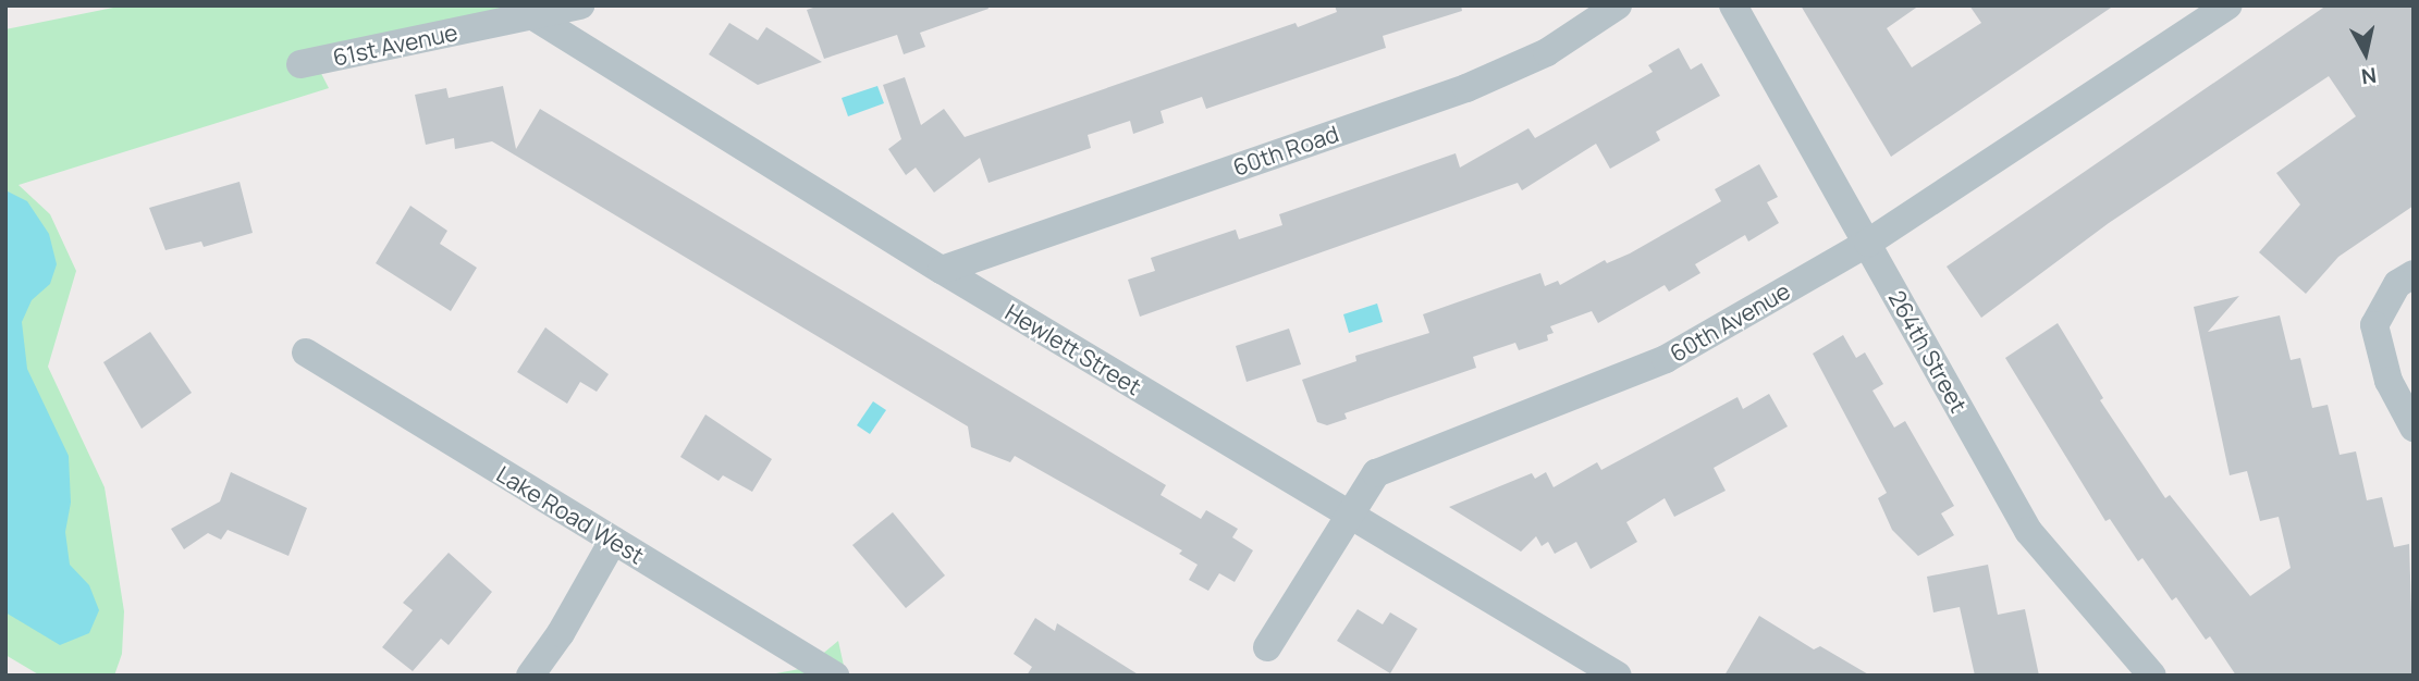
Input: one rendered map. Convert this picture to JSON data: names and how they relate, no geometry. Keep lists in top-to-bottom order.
{
  "streets": {
    "street": [
      "61st Avenue",
      "60th Road",
      "60th Avenue",
      "Hewlett Street",
      "264th Street",
      "Lake Road West"
    ]
  },
  "crossings": [
    ["61st Avenue", "Hewlett Street"],
    ["60th Road", "Hewlett Street"],
    ["60th Avenue", "Hewlett Street"],
    ["60th Avenue", "264th Street"]
  ],
  "north": "bottom"
}
